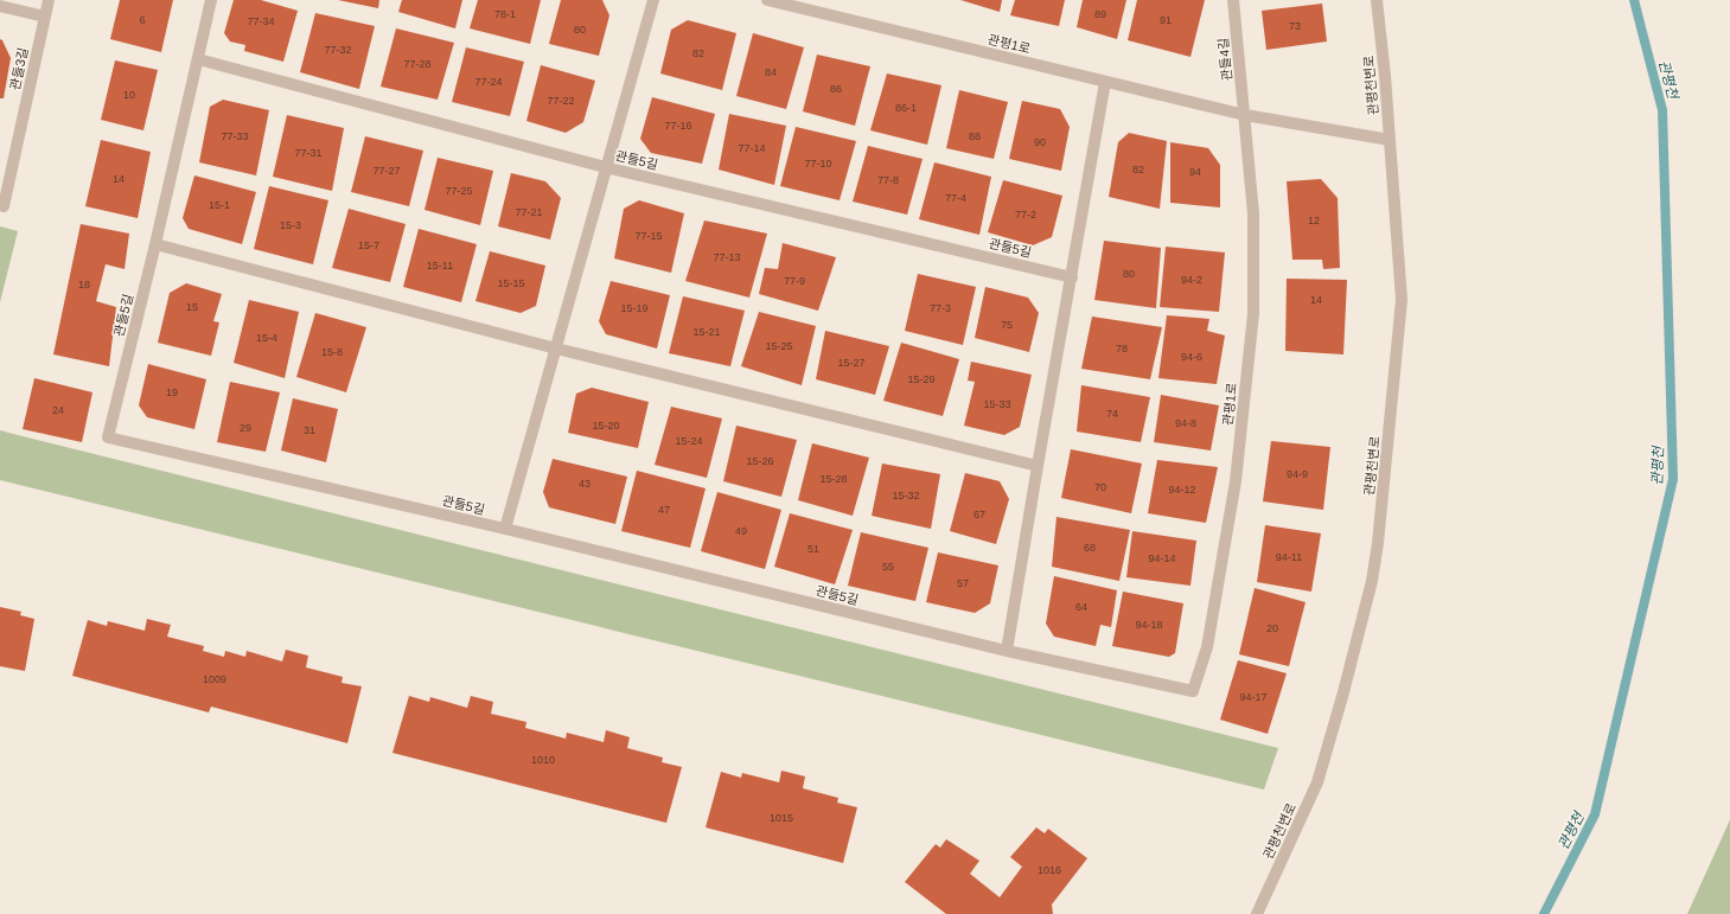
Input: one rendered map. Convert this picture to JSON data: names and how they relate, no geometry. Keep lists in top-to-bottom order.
{
  "streets": {
    "street": [
      "관평1로",
      "관들4길",
      "관들3길",
      "관평천변로",
      "관들5길"
    ]
  },
  "crossings": [
    ["관평1로", "관들4길"],
    ["관평1로", "관평천변로"],
    ["관평1로", "관들5길"]
  ],
  "water": ["관평천"],
  "house_numbers": [
    "78-1",
    "89",
    "6",
    "91",
    "77-34",
    "73",
    "80",
    "77-32",
    "82",
    "77-28",
    "84",
    "77-24",
    "86",
    "10",
    "77-22",
    "86-1",
    "77-16",
    "77-33",
    "88",
    "90",
    "77-14",
    "77-31",
    "77-10",
    "82",
    "77-27",
    "94",
    "14",
    "77-8",
    "77-25",
    "77-4",
    "15-1",
    "77-21",
    "77-2",
    "12",
    "15-3",
    "77-15",
    "15-7",
    "77-13",
    "15-11",
    "80",
    "94-2",
    "77-9",
    "15-15",
    "18",
    "14",
    "15",
    "15-19",
    "77-3",
    "75",
    "15-21",
    "15-4",
    "15-25",
    "78",
    "15-8",
    "94-6",
    "15-27",
    "15-29",
    "19",
    "15-33",
    "24",
    "74",
    "94-8",
    "15-20",
    "29",
    "31",
    "15-24",
    "15-26",
    "94-9",
    "15-28",
    "43",
    "70",
    "94-12",
    "15-32",
    "47",
    "67",
    "49",
    "68",
    "51",
    "94-11",
    "94-14",
    "55",
    "57",
    "64",
    "94-18",
    "20",
    "1009",
    "94-17",
    "1010",
    "1015",
    "1016"
  ]
}
